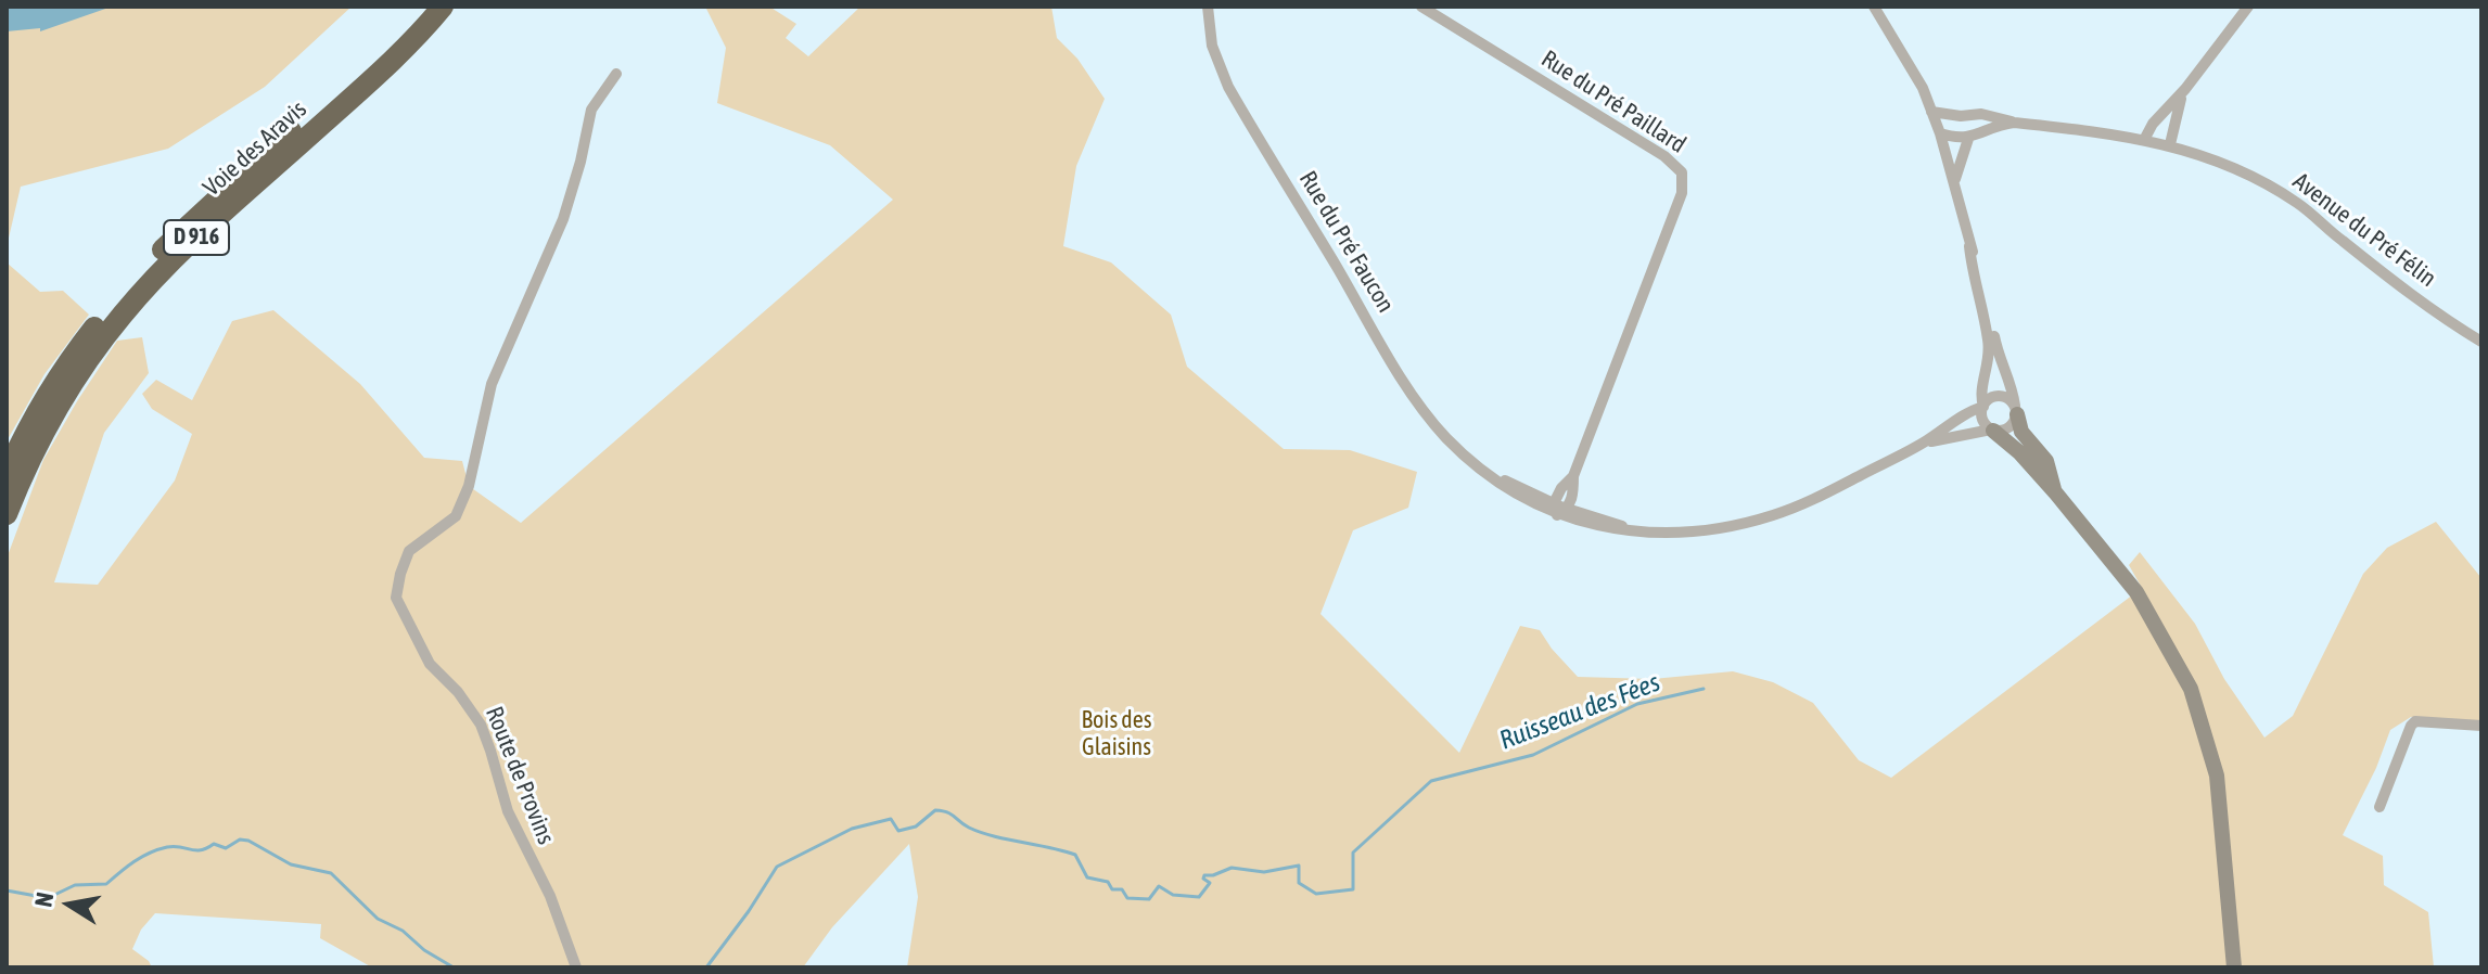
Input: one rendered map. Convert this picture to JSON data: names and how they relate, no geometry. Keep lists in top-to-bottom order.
{
  "streets": {
    "highway": ["Voie des Aravis", "D 916"],
    "street": [
      "Rue du Pré Paillard",
      "Avenue du Pré Félin",
      "Rue du Pré Faucon",
      "Route de Provins"
    ]
  },
  "crossings": [
    ["Rue du Pré Paillard", "Rue du Pré Faucon"]
  ],
  "water": ["Ruisseau des Fées"],
  "parks": ["Bois des Glaisins"],
  "north": "left"
}
